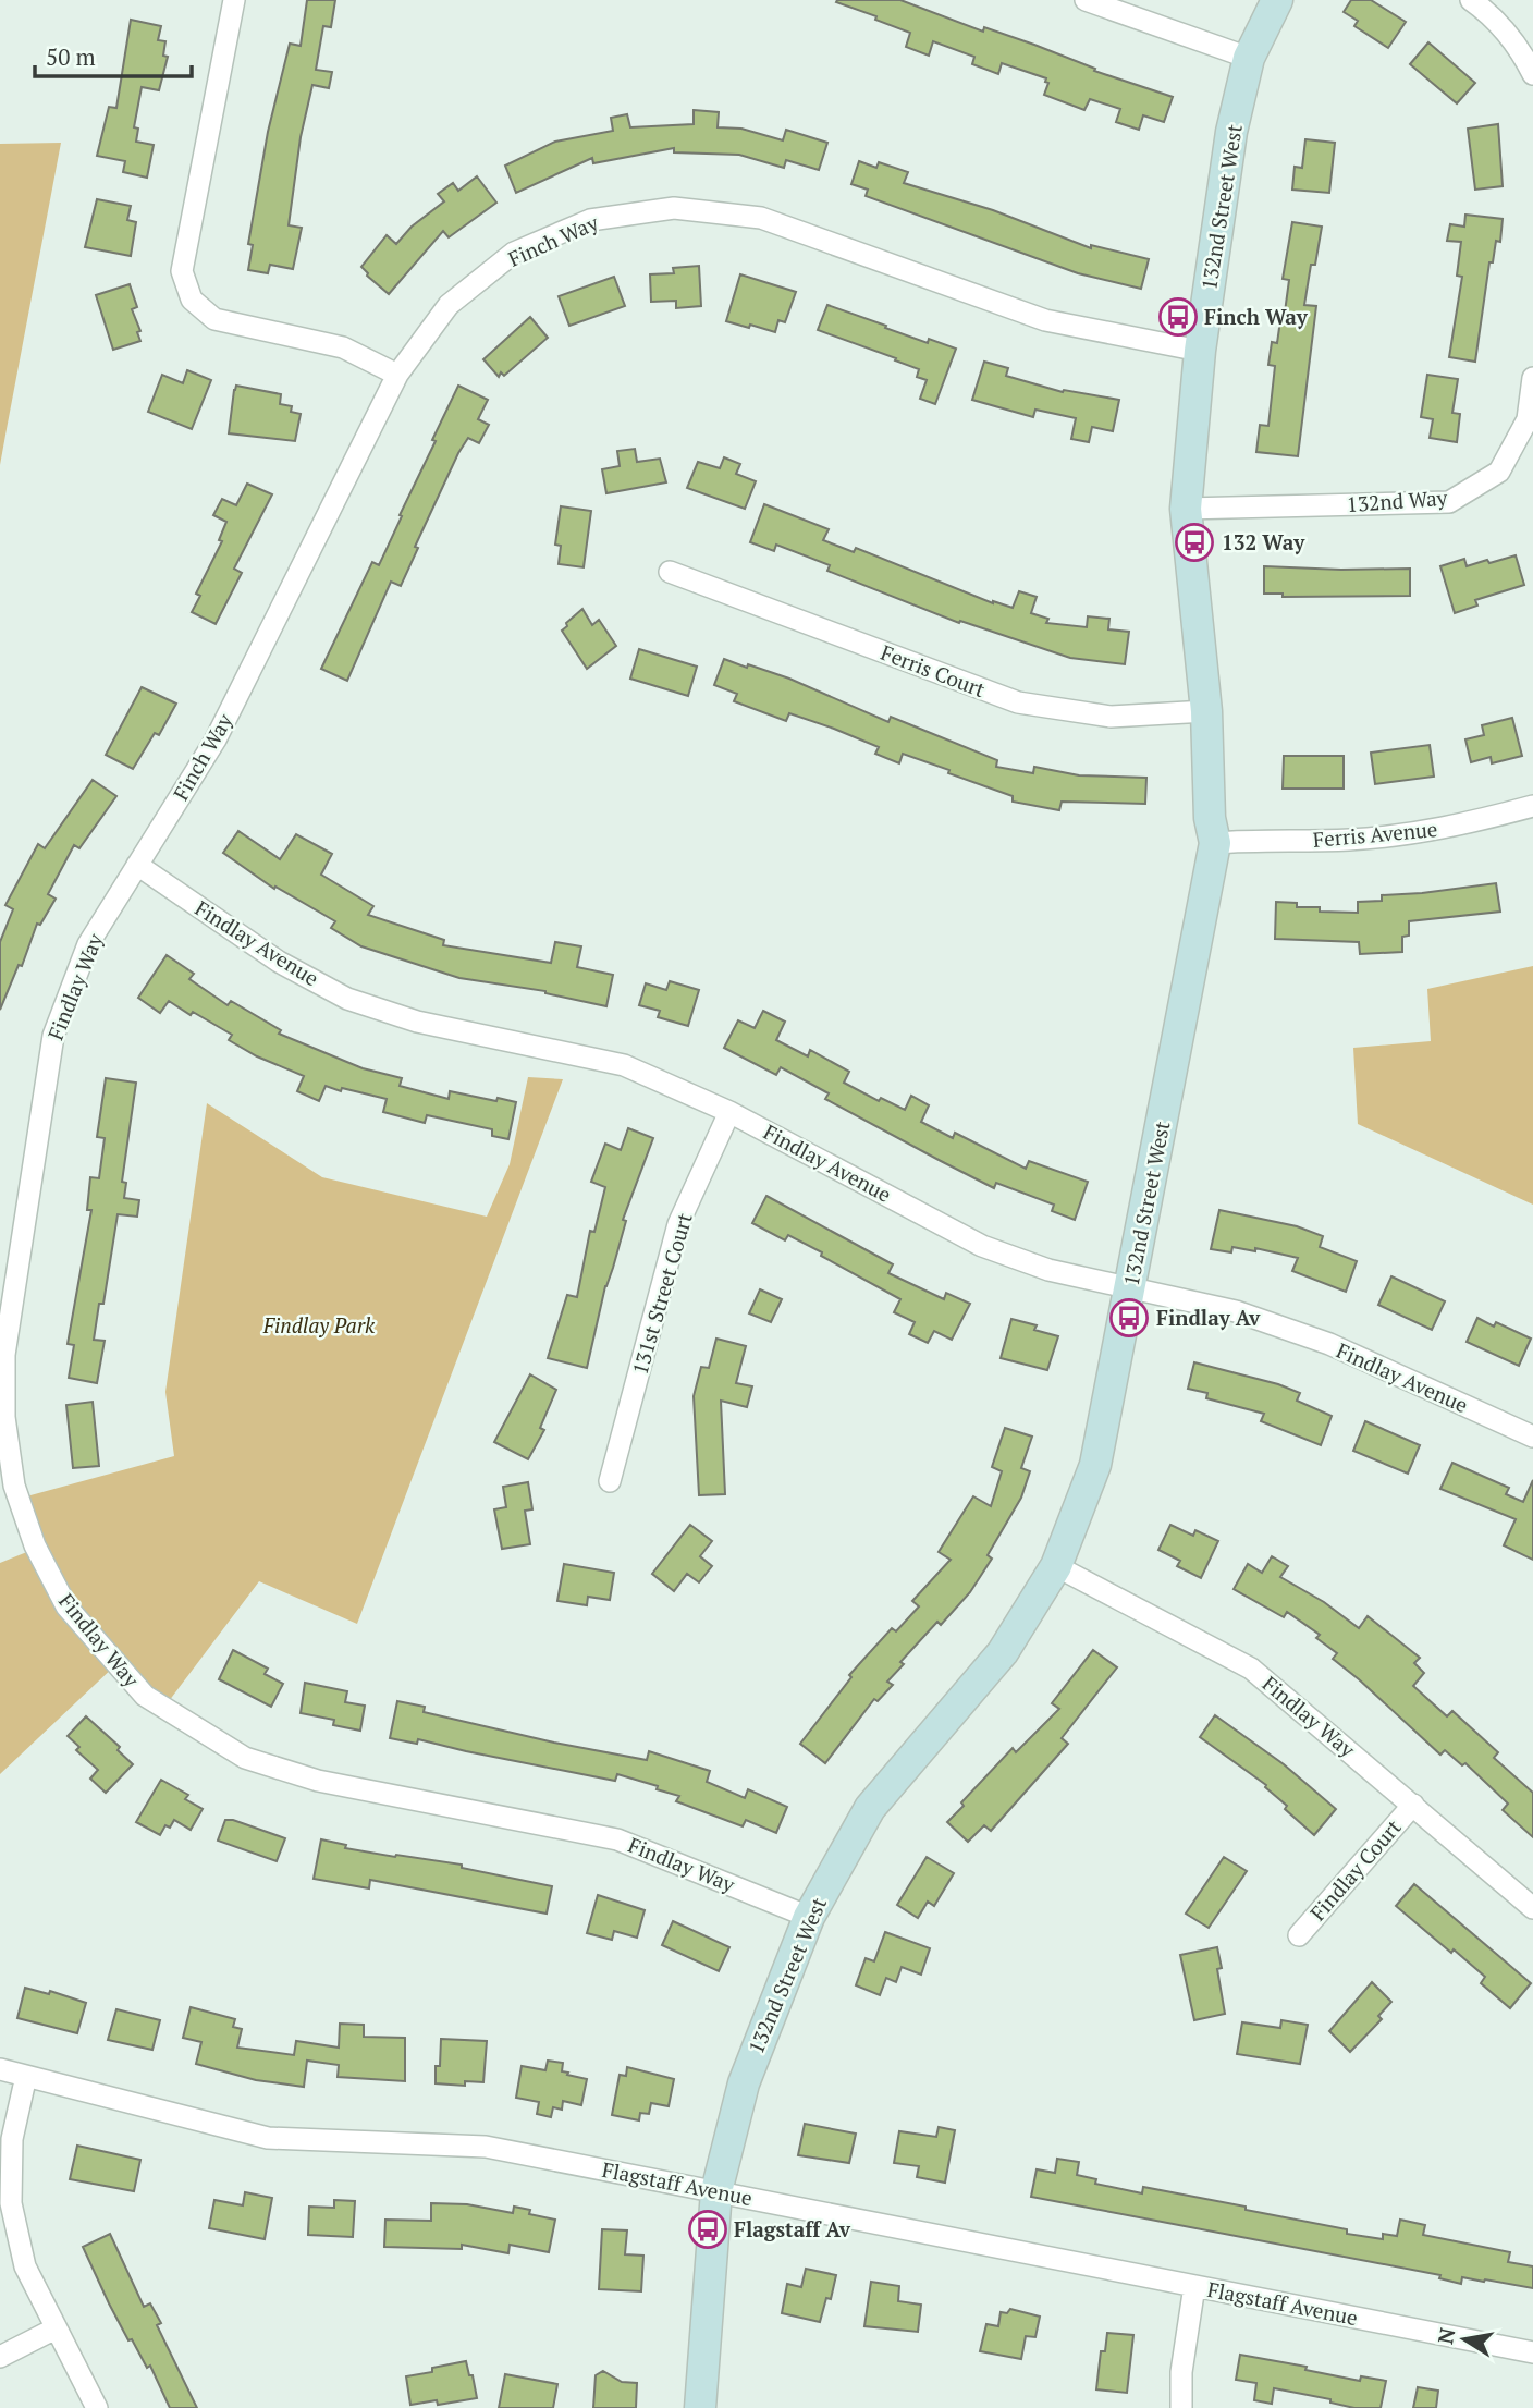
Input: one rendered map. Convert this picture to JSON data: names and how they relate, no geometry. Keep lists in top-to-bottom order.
{
  "streets": {
    "street": [
      "132nd Street West",
      "Finch Way",
      "132nd Way",
      "Ferris Court",
      "Ferris Avenue",
      "Findlay Avenue",
      "Findlay Way",
      "131st Street Court",
      "Findlay Court",
      "Flagstaff Avenue"
    ]
  },
  "crossings": [
    ["132nd Street West", "Finch Way"],
    ["132nd Street West", "132nd Way"],
    ["132nd Street West", "Ferris Court"],
    ["132nd Street West", "Ferris Avenue"],
    ["132nd Street West", "Findlay Avenue"],
    ["132nd Street West", "Findlay Way"],
    ["132nd Street West", "Flagstaff Avenue"],
    ["Finch Way", "Findlay Avenue"],
    ["Finch Way", "Findlay Way"],
    ["Findlay Avenue", "Findlay Way"],
    ["Findlay Avenue", "131st Street Court"],
    ["Findlay Way", "Findlay Court"]
  ],
  "parks": ["Findlay Park"],
  "places": {
    "bus stop": [
      "Finch Way",
      "132 Way",
      "Findlay Av",
      "Flagstaff Av"
    ]
  },
  "scale_bar": "50 m",
  "north": "left"
}
